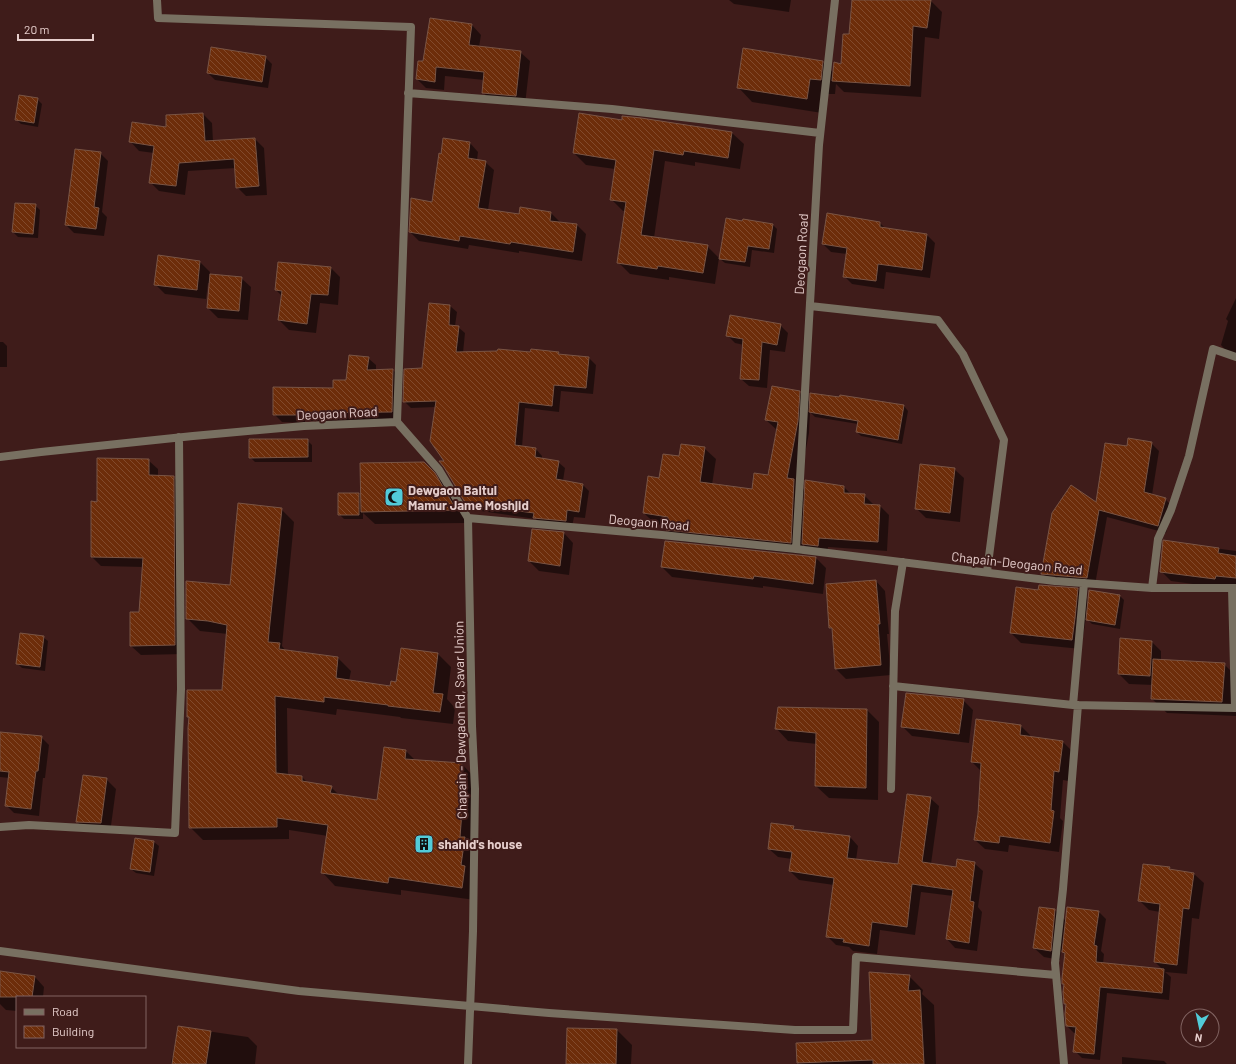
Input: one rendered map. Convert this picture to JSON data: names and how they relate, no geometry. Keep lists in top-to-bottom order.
{
  "streets": {
    "street": ["Deogaon Road", "Chapain-Deogaon Road", "Chapain - Dewgaon Rd, Savar Union"]
  },
  "crossings": [
    ["Deogaon Road", "Chapain-Deogaon Road"],
    ["Deogaon Road", "Chapain - Dewgaon Rd, Savar Union"]
  ],
  "places": {
    "mosque": ["Dewgaon Baitul Mamur Jame Moshjid"],
    "building": ["shahid's house"]
  },
  "legend": ["Road", "Building"],
  "scale_bar": "20 m",
  "north": "bottom"
}
